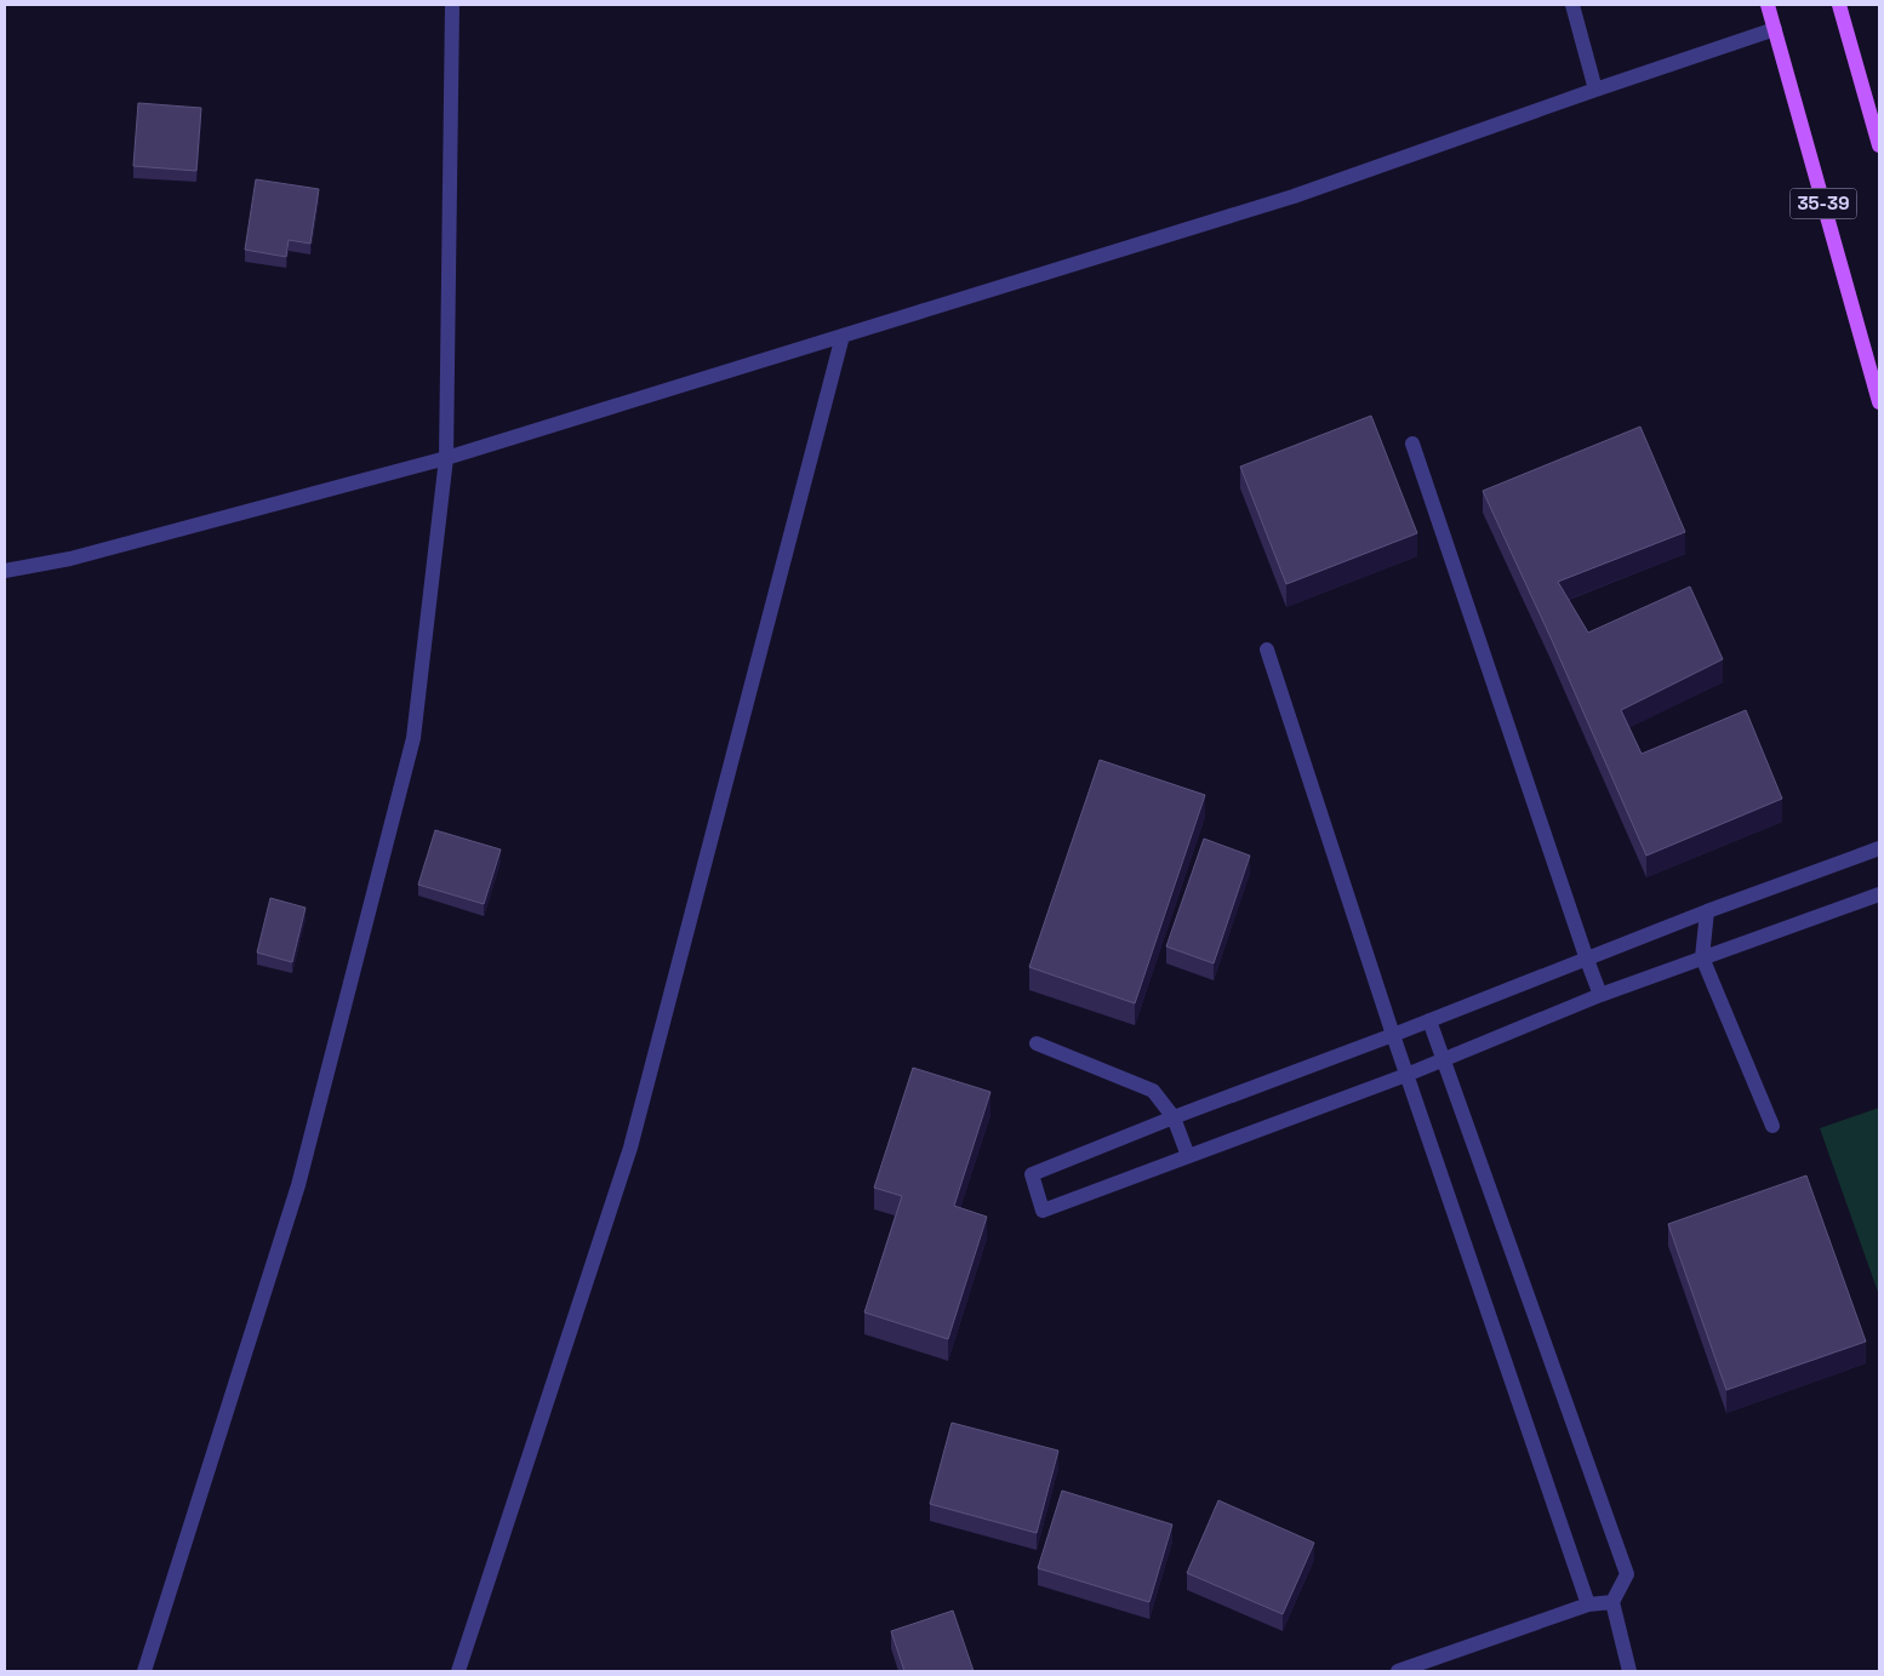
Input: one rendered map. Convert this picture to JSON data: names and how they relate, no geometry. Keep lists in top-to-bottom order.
{
  "streets": {
    "main road": ["35-39"]
  }
}
